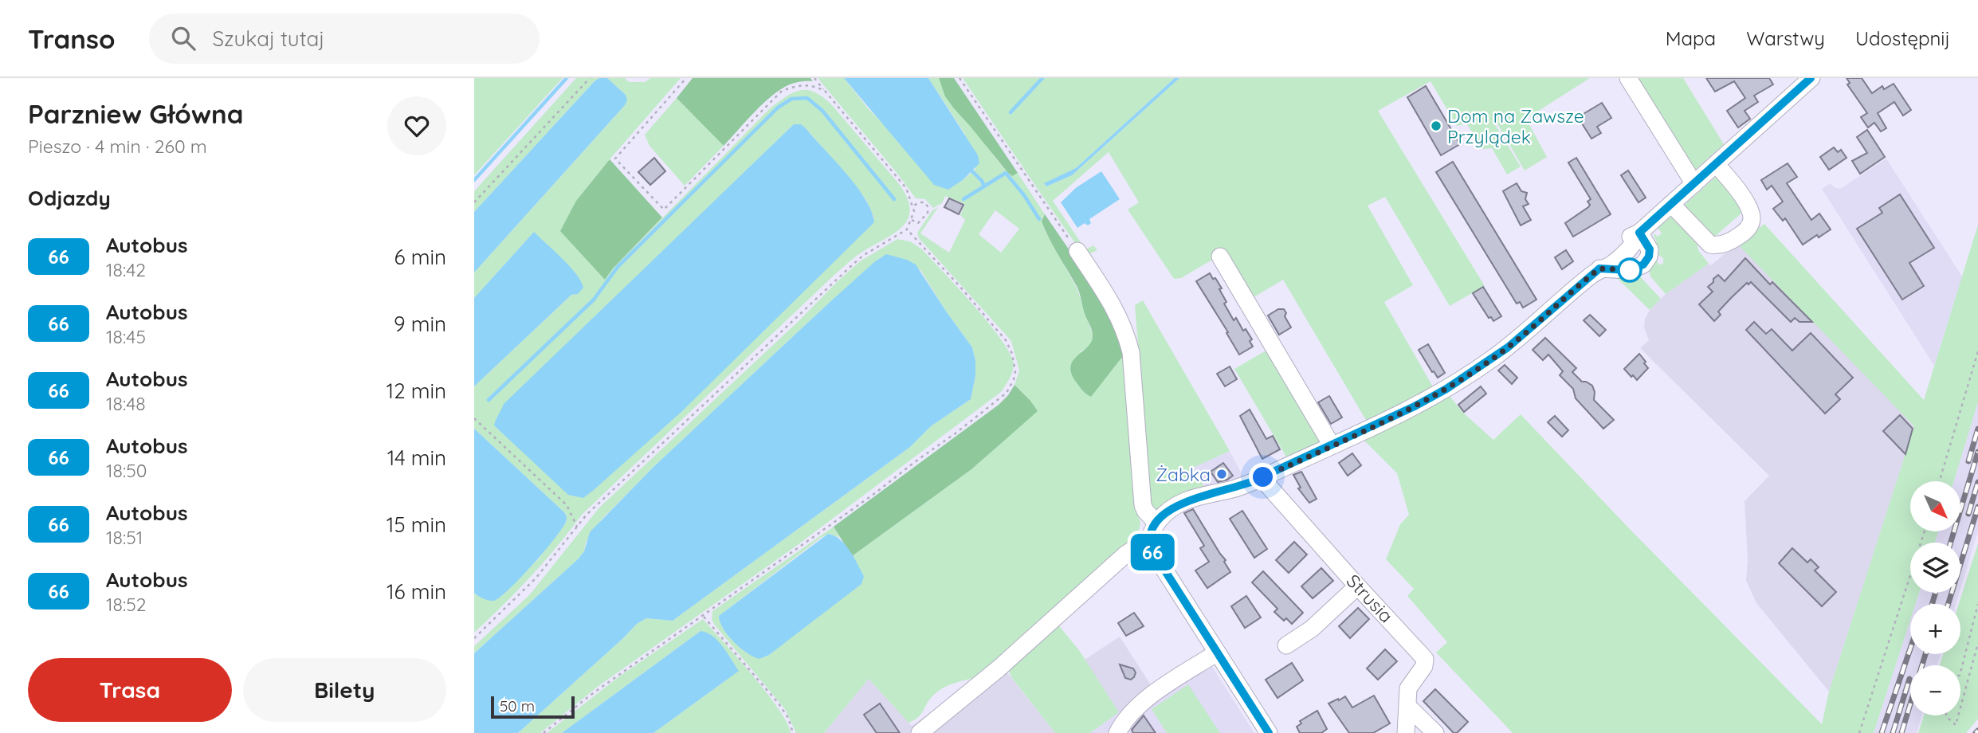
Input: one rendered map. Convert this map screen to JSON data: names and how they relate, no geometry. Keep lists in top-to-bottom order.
{
  "streets": {
    "street": ["Strusia"]
  },
  "places": ["Dom na Zawsze Przylądek", "Żabka"],
  "lines": ["bus line 66"],
  "scale_bar": "50 m",
  "north": "bottom right",
  "page": {
    "header": "Transo",
    "search": "Szukaj tutaj",
    "nav": ["Mapa", "Warstwy", "Udostępnij"],
    "heading": [
      ["Parzniew Główna", "Pieszo · 4 min · 260 m"],
      "Odjazdy"
    ],
    "on_map": "66",
    "list": [
      {
        "mark": "66",
        "name": "Autobus",
        "note": "18:42",
        "value": "6 min"
      },
      {
        "mark": "66",
        "name": "Autobus",
        "note": "18:45",
        "value": "9 min"
      },
      {
        "mark": "66",
        "name": "Autobus",
        "note": "18:48",
        "value": "12 min"
      },
      {
        "mark": "66",
        "name": "Autobus",
        "note": "18:50",
        "value": "14 min"
      },
      {
        "mark": "66",
        "name": "Autobus",
        "note": "18:51",
        "value": "15 min"
      },
      {
        "mark": "66",
        "name": "Autobus",
        "note": "18:52",
        "value": "16 min"
      }
    ],
    "map_buttons": ["+", "−"],
    "buttons": ["Trasa", "Bilety"],
    "scale": "50 m"
  }
}
